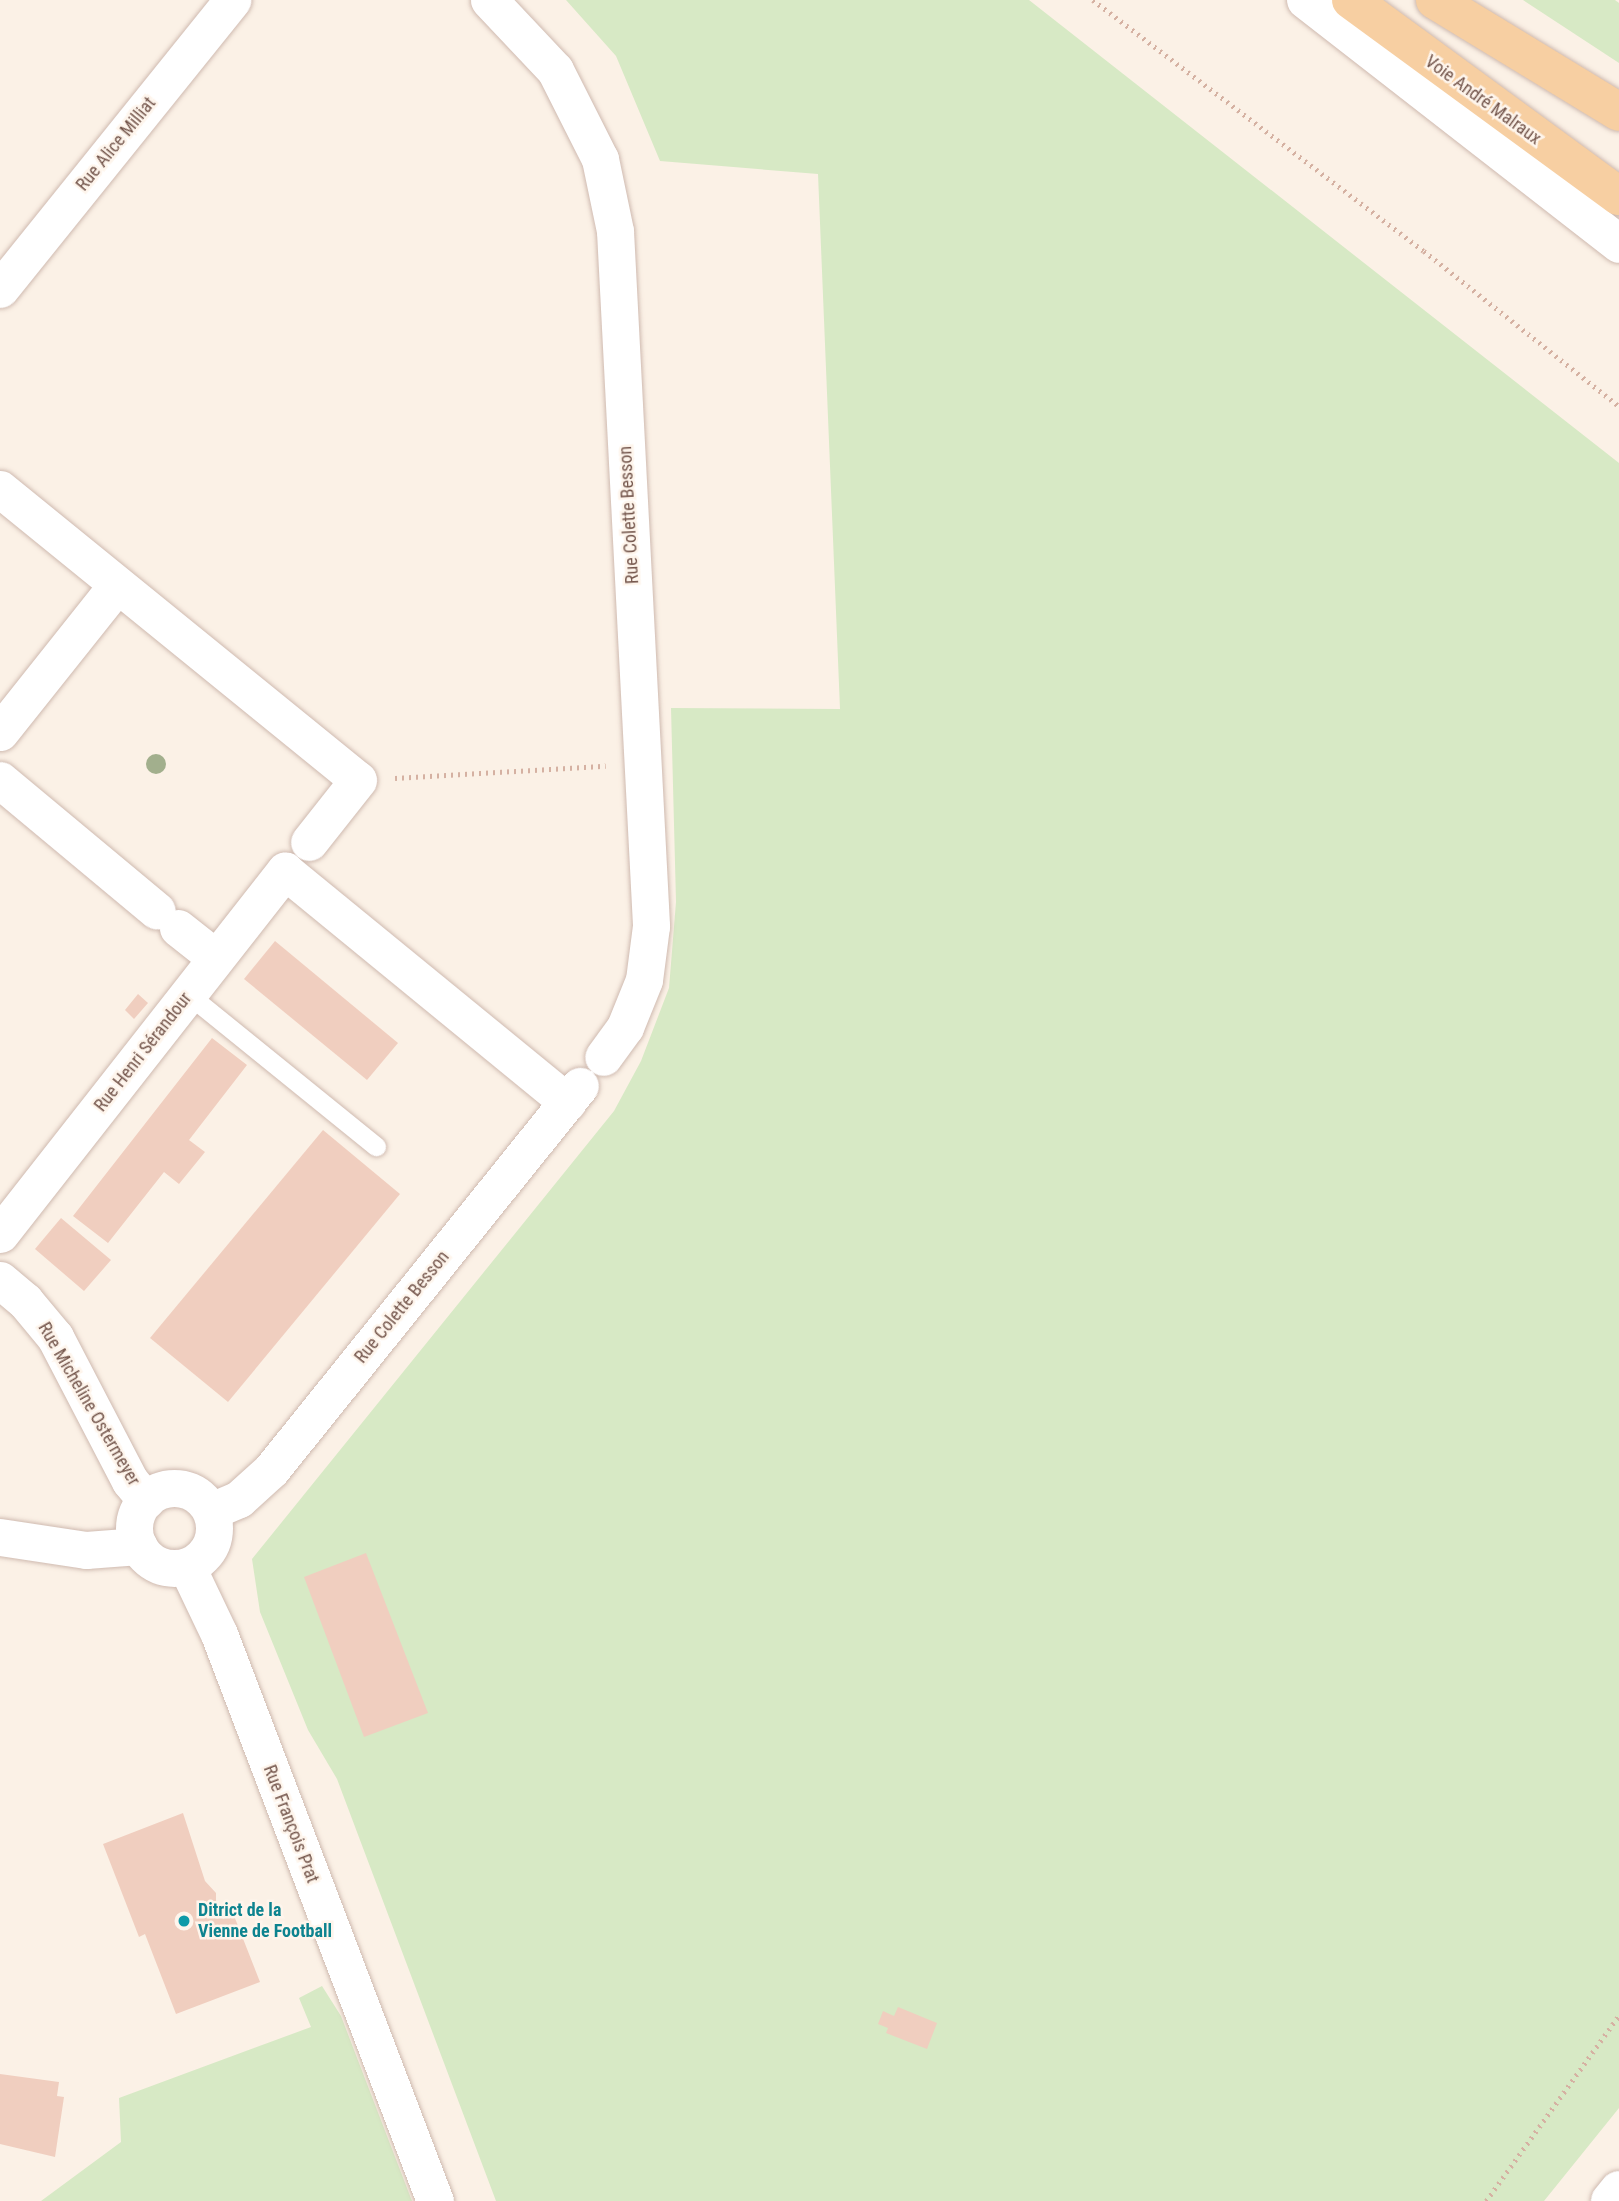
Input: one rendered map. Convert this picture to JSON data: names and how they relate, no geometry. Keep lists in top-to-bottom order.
{
  "streets": {
    "main road": ["Voie André Malraux"],
    "street": [
      "Rue Alice Milliat",
      "Rue Colette Besson",
      "Rue Henri Sérandour",
      "Rue Micheline Ostermeyer",
      "Rue François Prat"
    ]
  },
  "crossings": [
    ["Rue Colette Besson", "Rue Henri Sérandour"],
    ["Rue Colette Besson", "Rue Micheline Ostermeyer"],
    ["Rue Colette Besson", "Rue François Prat"],
    ["Rue Micheline Ostermeyer", "Rue François Prat"]
  ],
  "places": ["Ditrict de la Vienne de Football"]
}
